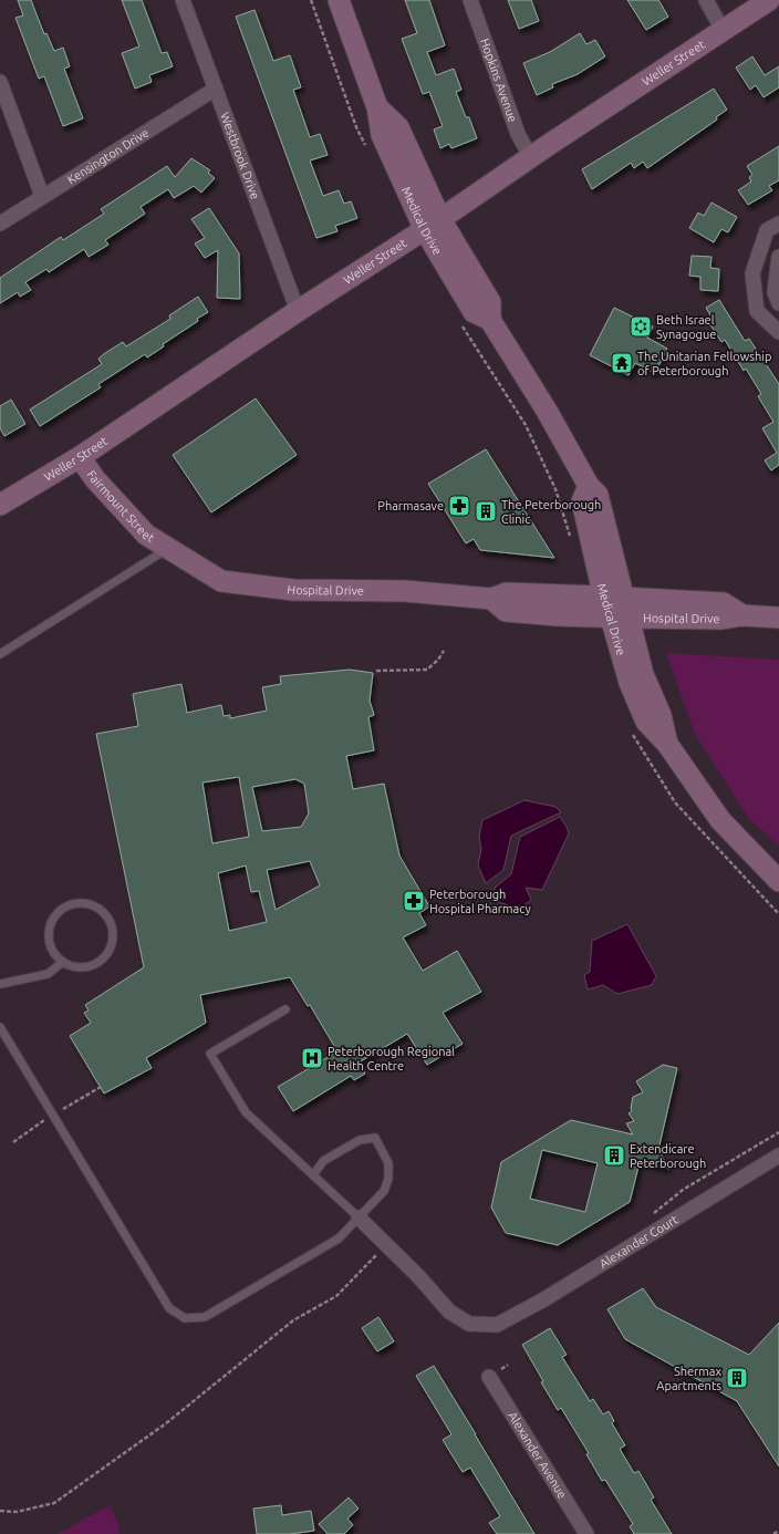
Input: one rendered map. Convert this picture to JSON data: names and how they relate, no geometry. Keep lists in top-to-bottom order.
{
  "streets": {
    "street": [
      "Weller Street",
      "Hopkins Avenue",
      "Westbrook Drive",
      "Kensington Drive",
      "Medical Drive",
      "Fairmount Street",
      "Hospital Drive",
      "Alexander Court",
      "Alexander Avenue"
    ]
  },
  "crossings": [
    ["Weller Street", "Hopkins Avenue"],
    ["Weller Street", "Westbrook Drive"],
    ["Weller Street", "Medical Drive"],
    ["Weller Street", "Fairmount Street"],
    ["Westbrook Drive", "Kensington Drive"],
    ["Medical Drive", "Hospital Drive"],
    ["Fairmount Street", "Hospital Drive"]
  ],
  "places": {
    "synagogue": ["Beth Israel Synagogue"],
    "temple": ["The Unitarian Fellowship of Peterborough"],
    "pharmacy": ["Pharmasave", "Peterborough Hospital Pharmacy"],
    "building": ["The Peterborough Clinic", "Extendicare Peterborough", "Shermax Apartments"],
    "hospital": ["Peterborough Regional Health Centre"]
  }
}
